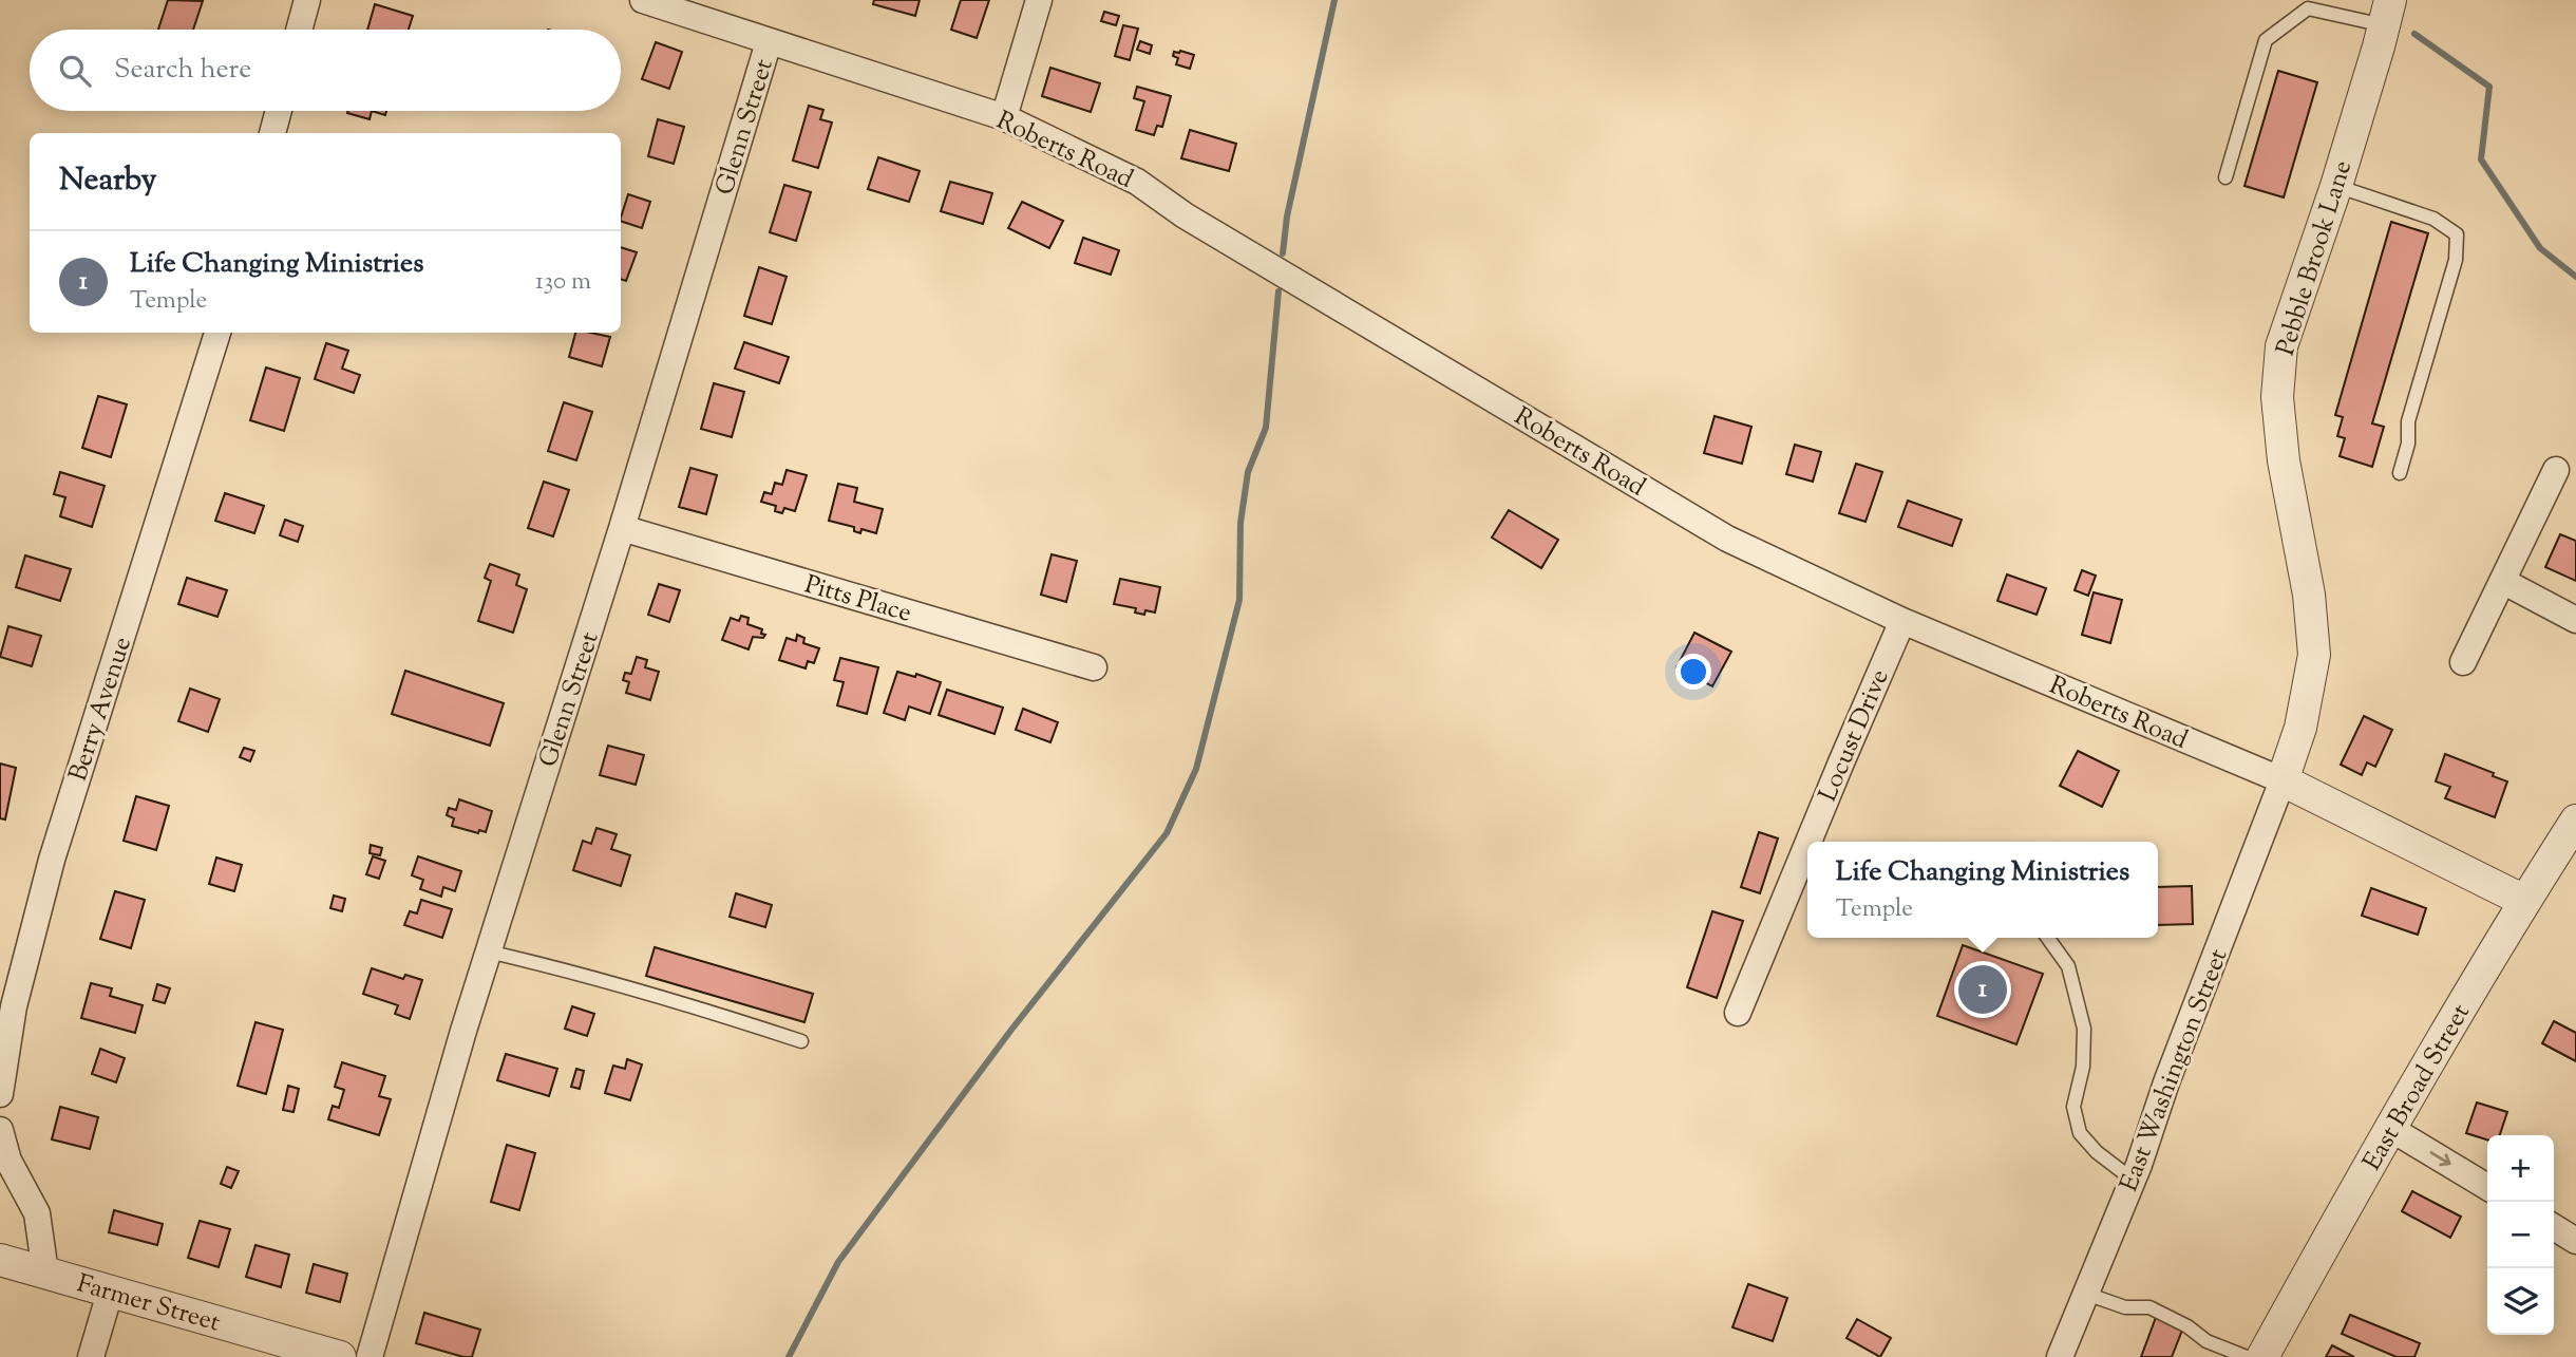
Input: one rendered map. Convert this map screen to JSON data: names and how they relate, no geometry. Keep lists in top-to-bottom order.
{
  "streets": {
    "street": [
      "Glenn Street",
      "Roberts Road",
      "Pebble Brook Lane",
      "Pitts Place",
      "Berry Avenue",
      "Locust Drive",
      "East Washington Street",
      "East Broad Street",
      "Farmer Street"
    ]
  },
  "crossings": [
    ["Glenn Street", "Roberts Road"],
    ["Glenn Street", "Pitts Place"],
    ["Roberts Road", "Pebble Brook Lane"],
    ["Roberts Road", "Locust Drive"],
    ["Roberts Road", "East Washington Street"],
    ["Roberts Road", "East Broad Street"],
    ["Pebble Brook Lane", "East Washington Street"]
  ],
  "page": {
    "search": "Search here",
    "heading": "Nearby",
    "list": [
      {
        "mark": "1",
        "name": "Life Changing Ministries",
        "note": "Temple",
        "value": "130 m"
      }
    ],
    "popup": ["Life Changing Ministries", "Temple"],
    "pins": "1",
    "map_buttons": ["+", "−"]
  }
}
